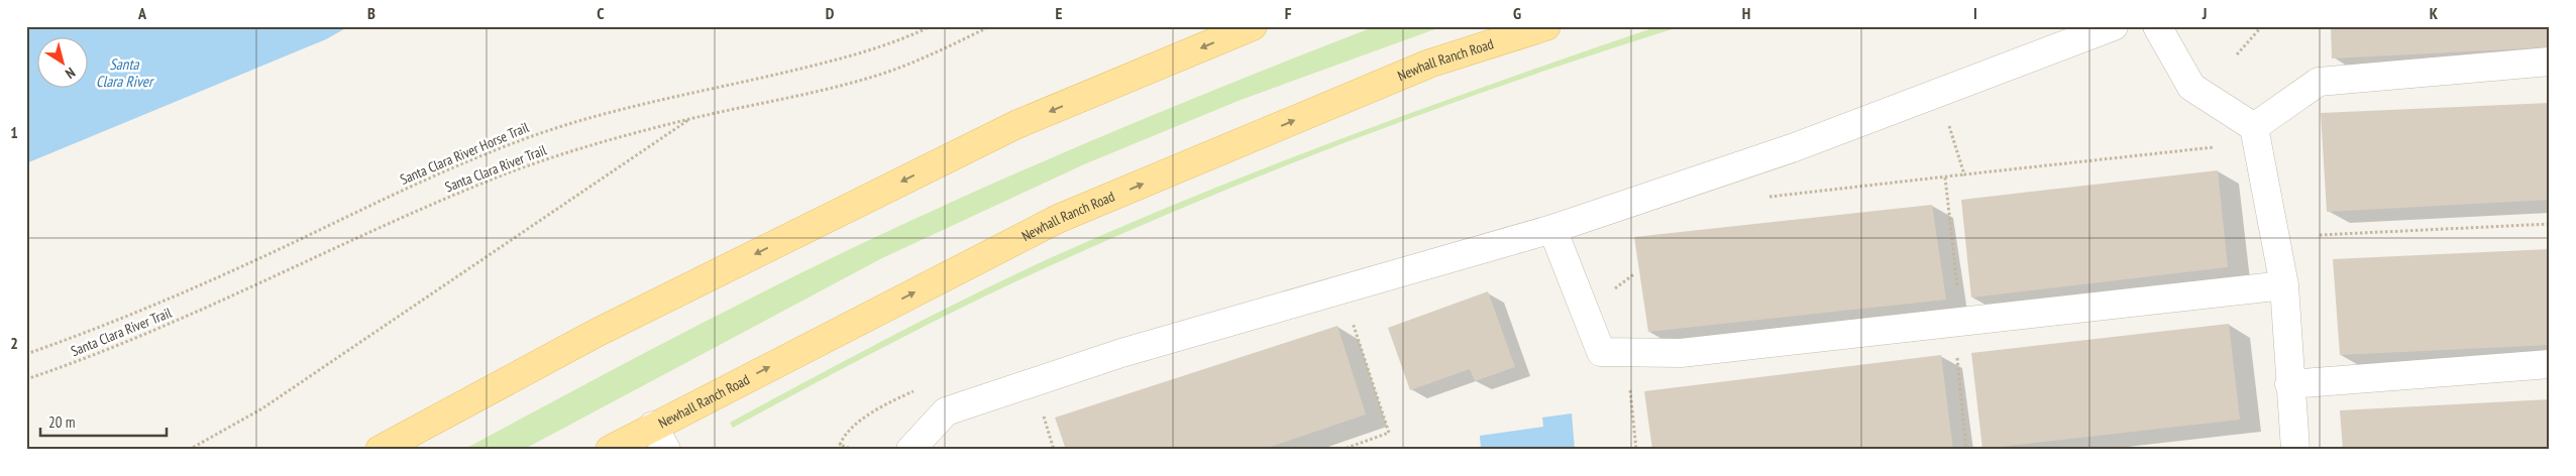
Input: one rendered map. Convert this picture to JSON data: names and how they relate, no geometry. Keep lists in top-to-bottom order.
{
  "streets": {
    "main road": ["Newhall Ranch Road"],
    "path": ["Santa Clara River Horse Trail", "Santa Clara River Trail"]
  },
  "water": ["Santa Clara River"],
  "scale_bar": "20 m",
  "north": "bottom right",
  "grid": {
    "columns": [
      "A",
      "B",
      "C",
      "D",
      "E",
      "F",
      "G",
      "H",
      "I",
      "J",
      "K"
    ],
    "rows": ["1", "2"]
  }
}
